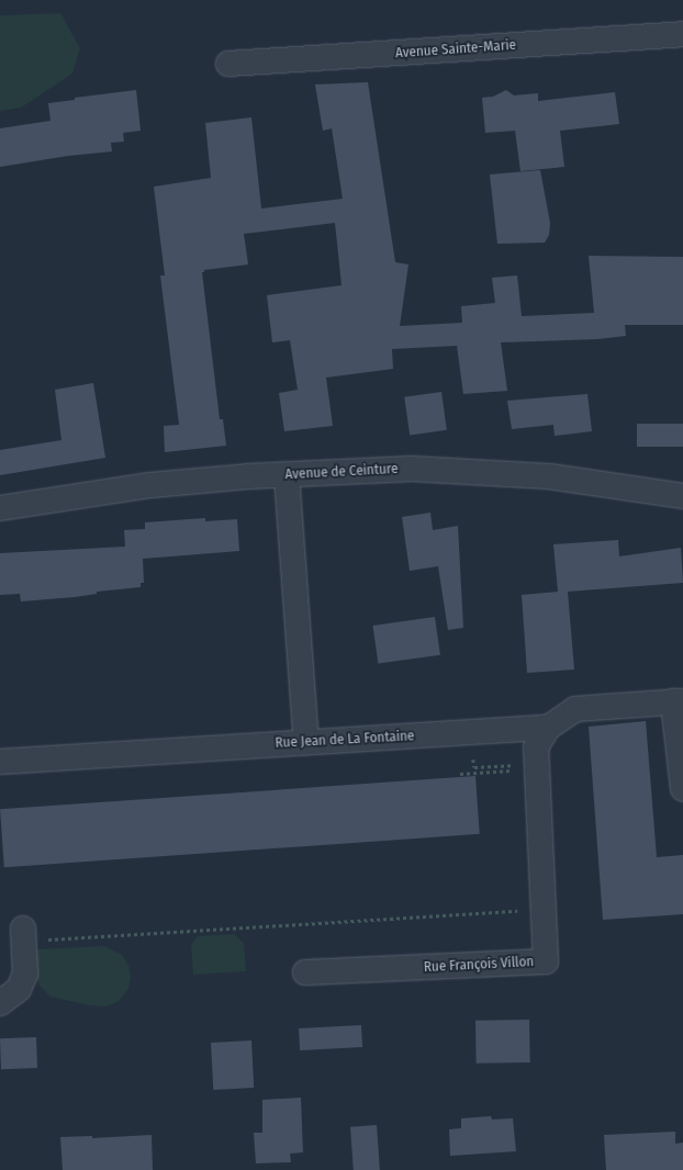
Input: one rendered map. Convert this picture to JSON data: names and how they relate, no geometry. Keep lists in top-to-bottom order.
{
  "streets": {
    "street": [
      "Avenue Sainte-Marie",
      "Avenue de Ceinture",
      "Rue Jean de La Fontaine",
      "Rue François Villon"
    ]
  },
  "crossings": [
    ["Rue Jean de La Fontaine", "Rue François Villon"]
  ]
}
